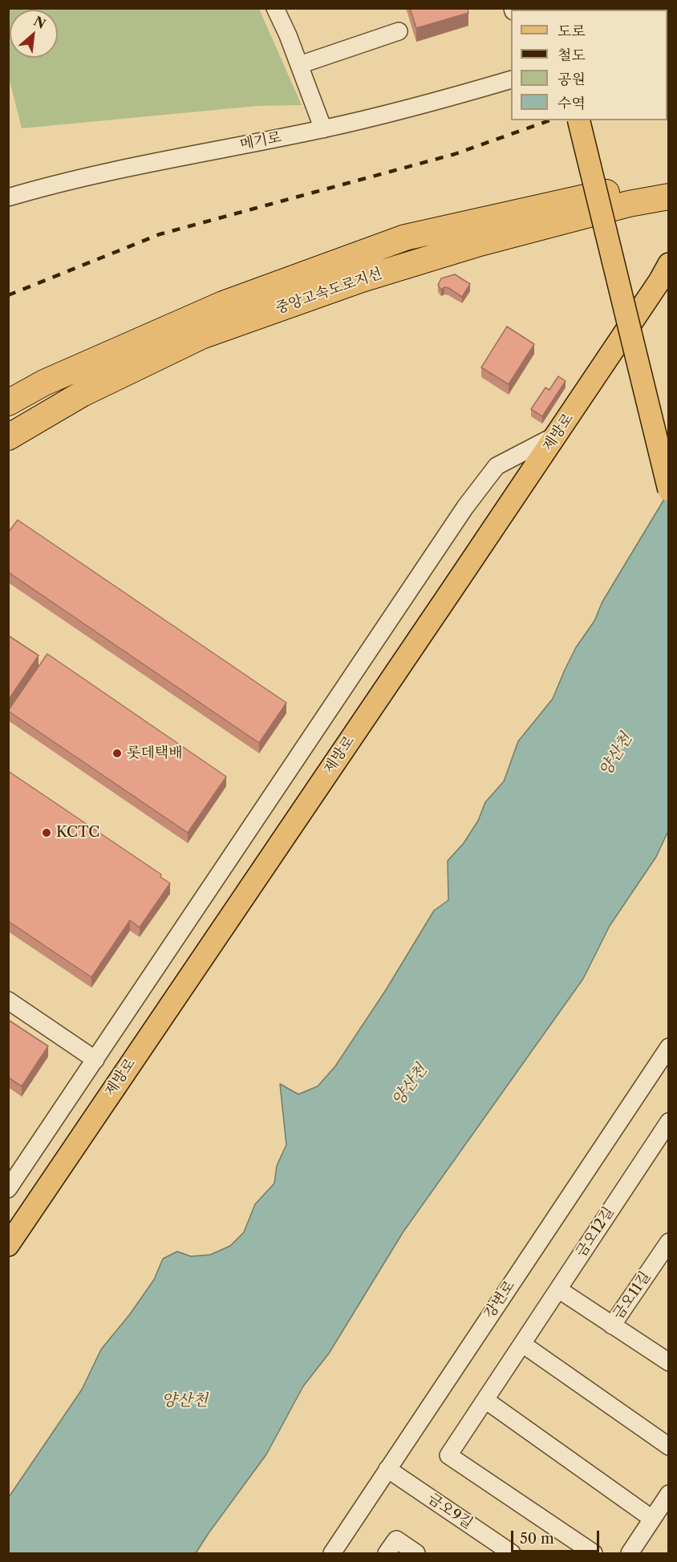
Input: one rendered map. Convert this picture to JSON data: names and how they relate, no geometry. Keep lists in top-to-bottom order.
{
  "streets": {
    "highway": ["중앙고속도로지선"],
    "main road": ["제방로"],
    "street": [
      "메기로",
      "금오12길",
      "금오11길",
      "강변로",
      "금오9길"
    ]
  },
  "crossings": [
    ["금오12길", "금오11길"],
    ["강변로", "금오9길"]
  ],
  "water": ["양산천"],
  "places": ["롯데택배", "KCTC"],
  "legend": [
    "도로",
    "철도",
    "공원",
    "수역"
  ],
  "scale_bar": "50 m",
  "north": "top right"
}
